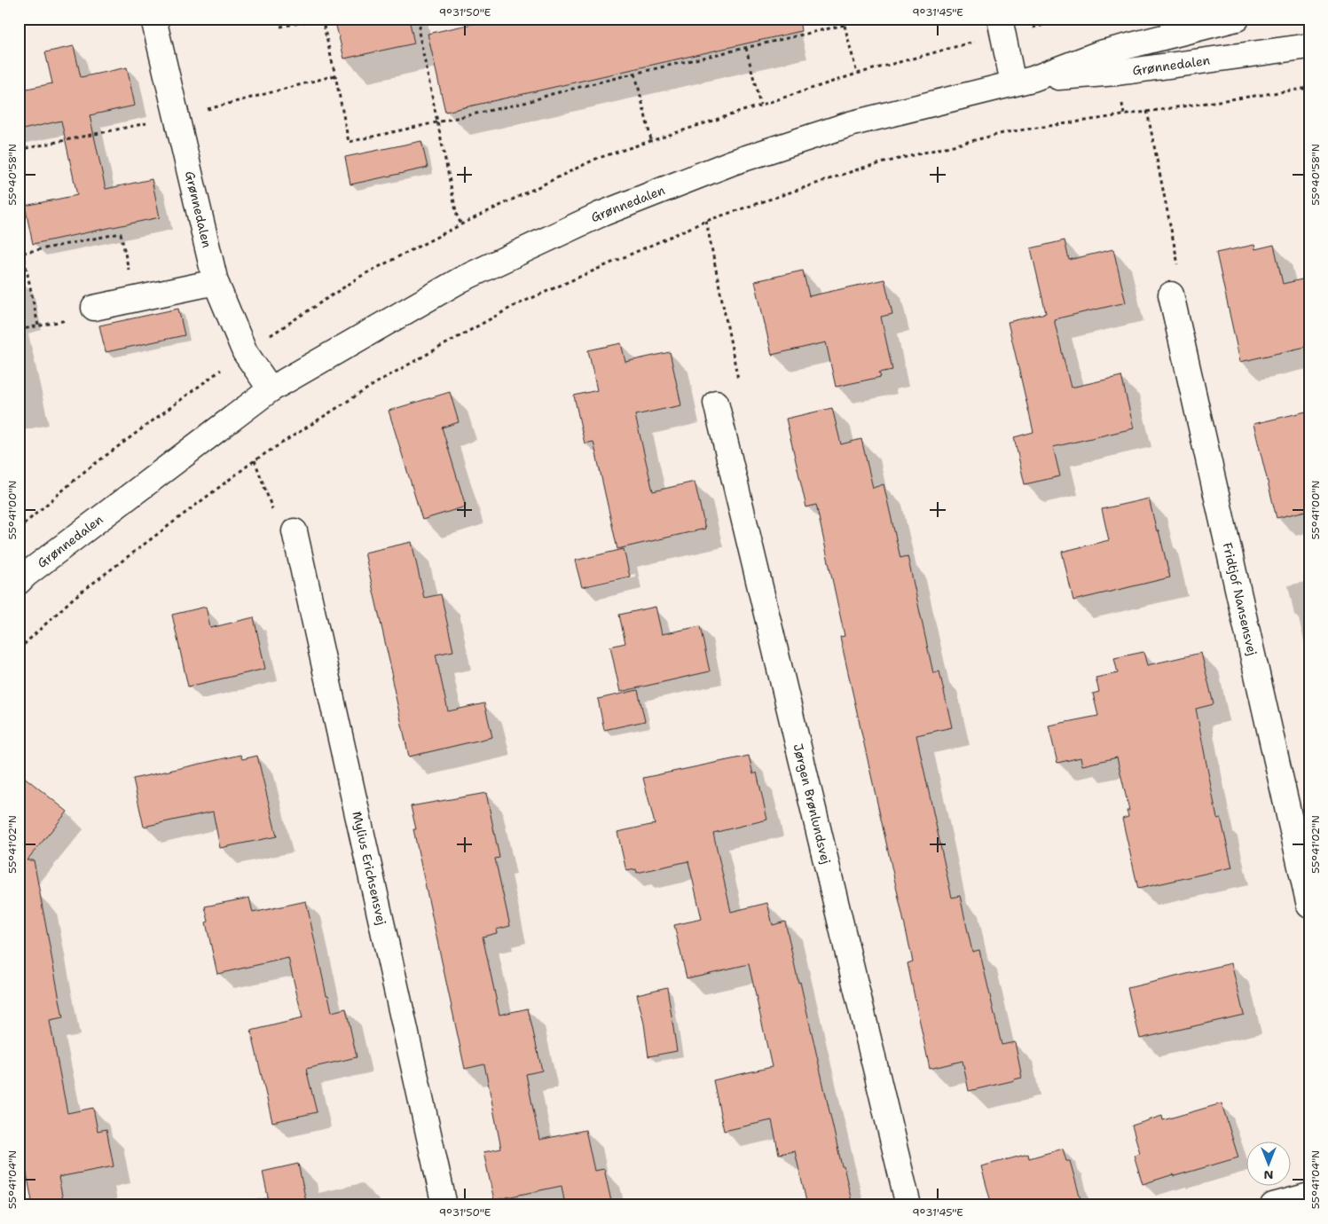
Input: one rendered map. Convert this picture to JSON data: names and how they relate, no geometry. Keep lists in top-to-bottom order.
{
  "streets": {
    "street": [
      "Grønnedalen",
      "Fridtjof Nansensvej",
      "Jørgen Brønlundsvej",
      "Mylius Erichsensvej"
    ]
  },
  "north": "bottom",
  "coordinates": [
    "9°31'50\"E",
    "9°31'45\"E",
    "55°40'58\"N",
    "55°41'00\"N",
    "55°41'02\"N",
    "55°41'04\"N"
  ]
}
